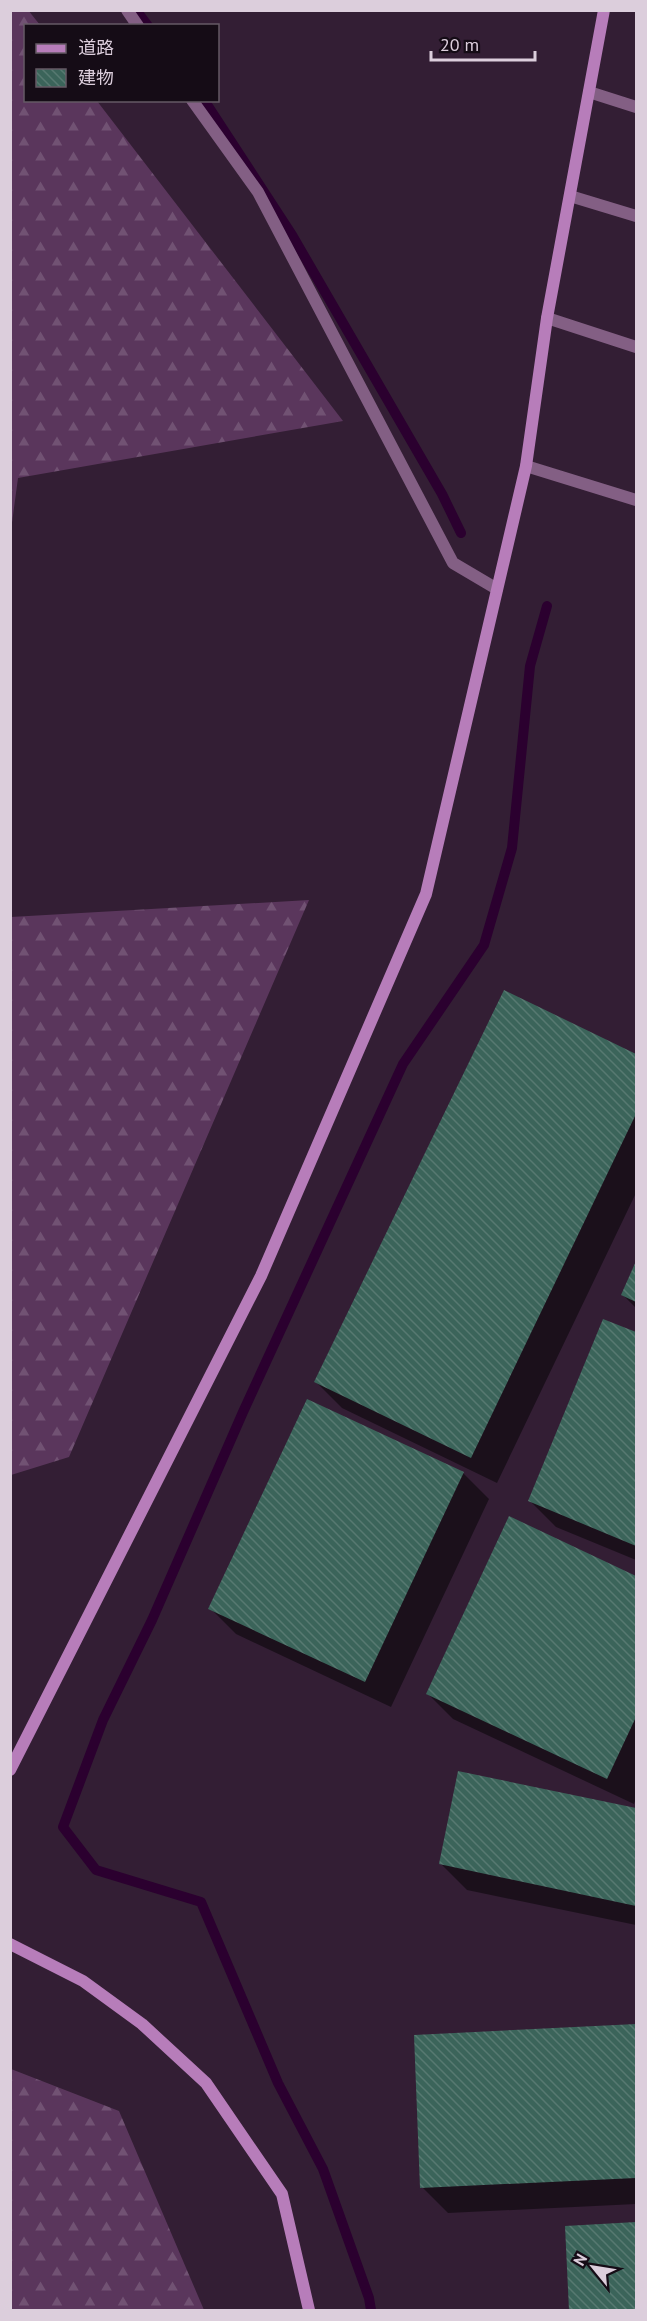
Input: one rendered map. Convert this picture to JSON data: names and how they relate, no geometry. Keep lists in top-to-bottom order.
{
  "legend": ["道路", "建物"],
  "scale_bar": "20 m",
  "north": "top left"
}
